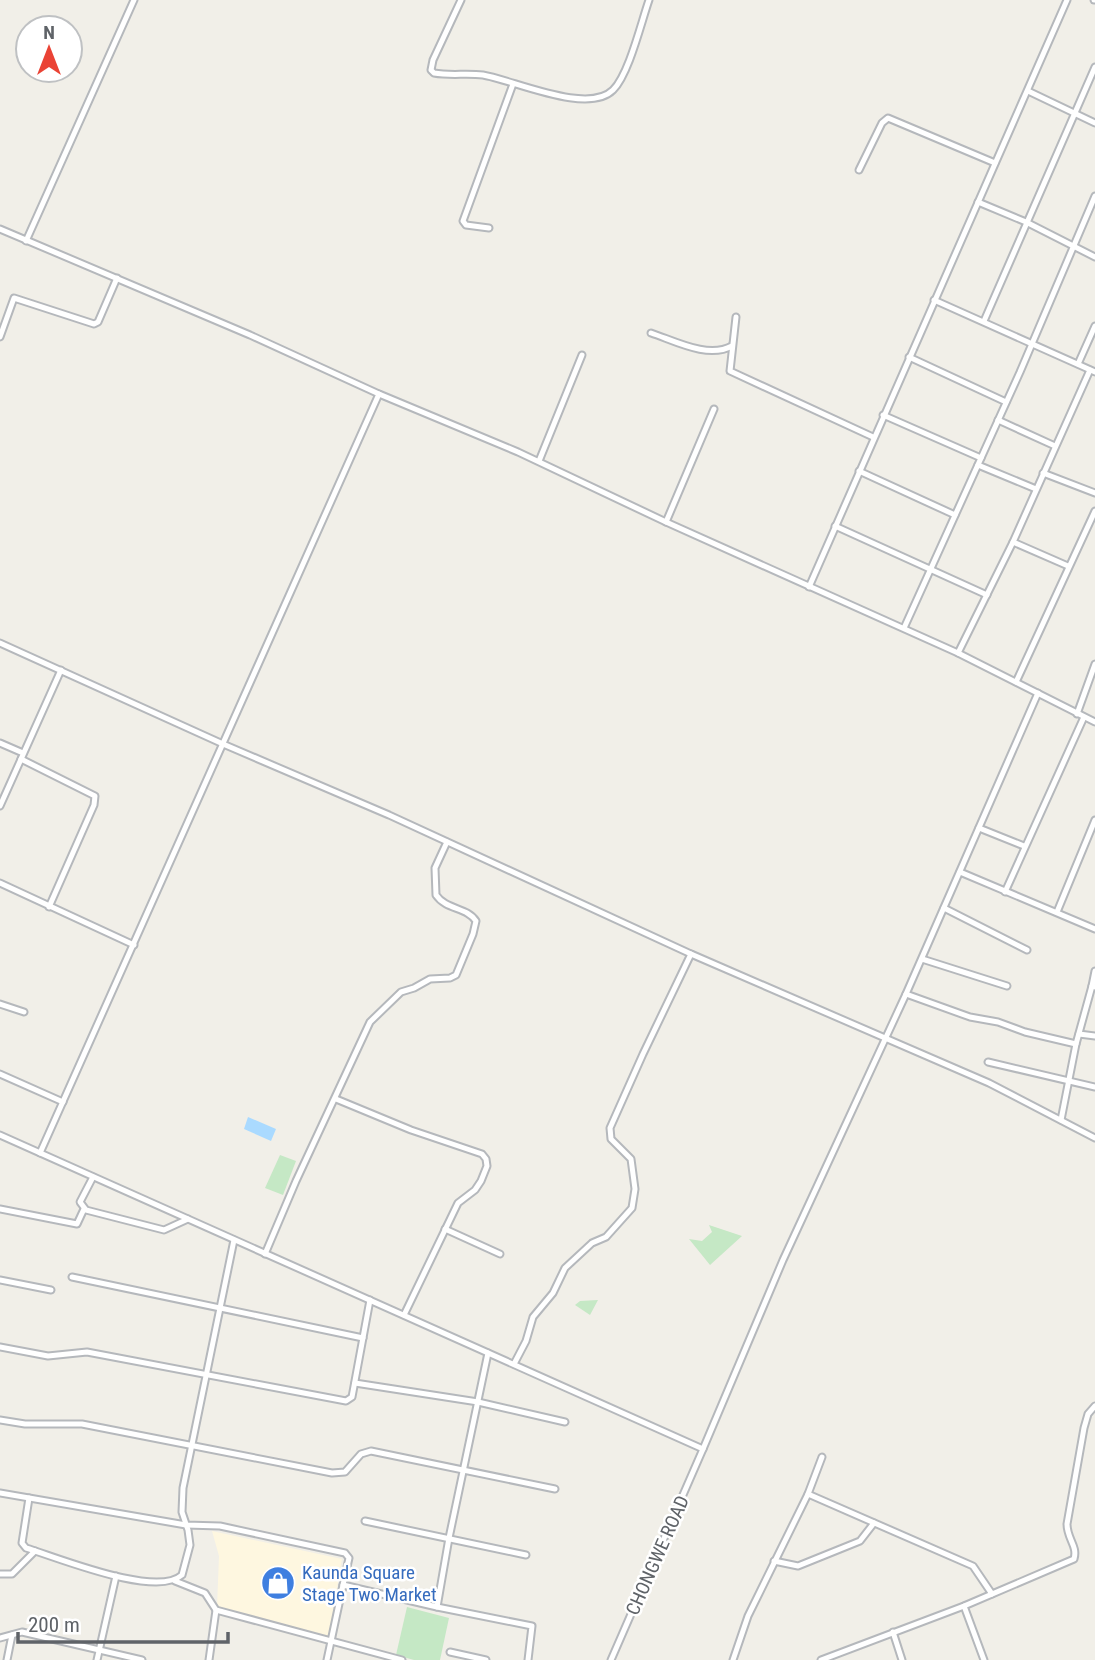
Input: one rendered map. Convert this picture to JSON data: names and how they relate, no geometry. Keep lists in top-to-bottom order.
{
  "streets": {
    "street": ["CHONGWE ROAD"]
  },
  "places": {
    "shop": ["Kaunda Square Stage Two Market"]
  },
  "scale_bar": "200 m",
  "north": "top"
}
